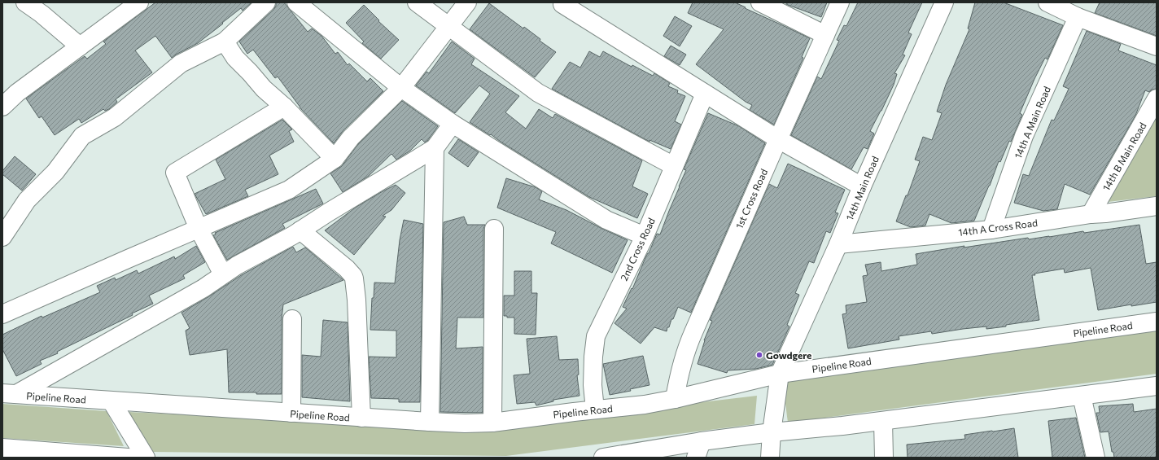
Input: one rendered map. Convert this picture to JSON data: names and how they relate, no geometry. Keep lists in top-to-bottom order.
{
  "streets": {
    "street": [
      "14th A Main Road",
      "14th B Main Road",
      "14th Main Road",
      "1st Cross Road",
      "14th A Cross Road",
      "2nd Cross Road",
      "Pipeline Road"
    ]
  },
  "crossings": [
    ["14th A Main Road", "14th A Cross Road"],
    ["14th B Main Road", "14th A Cross Road"],
    ["14th Main Road", "14th A Cross Road"],
    ["14th Main Road", "Pipeline Road"],
    ["1st Cross Road", "Pipeline Road"],
    ["2nd Cross Road", "Pipeline Road"]
  ],
  "places": ["Gowdgere"]
}
